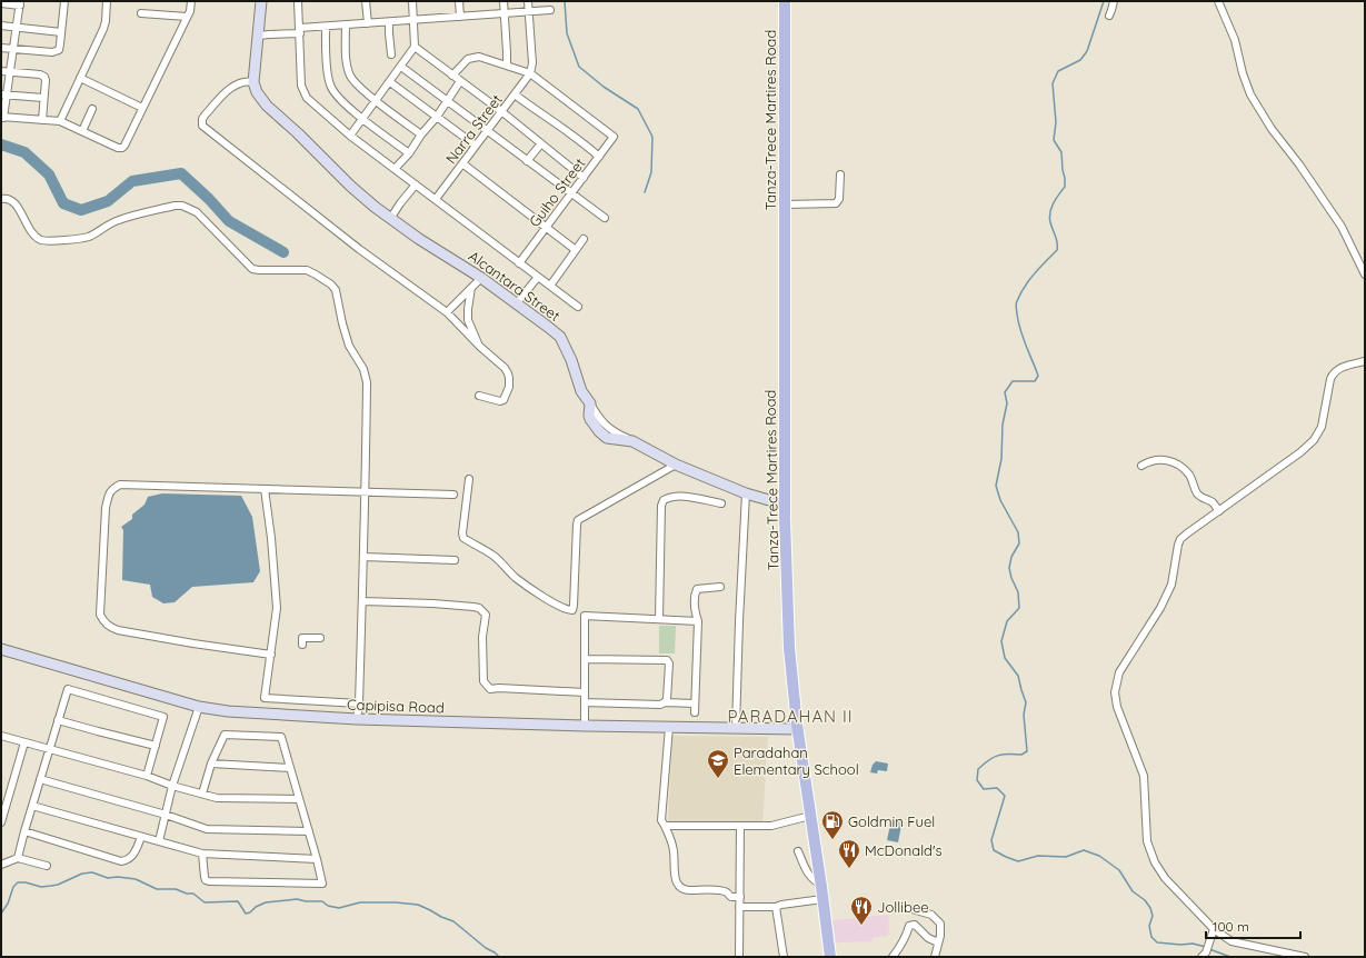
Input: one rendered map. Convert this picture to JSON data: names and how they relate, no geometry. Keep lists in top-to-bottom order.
{
  "streets": {
    "main road": ["Tanza-Trece Martires Road", "Alcantara Street", "Capipisa Road"],
    "street": ["Narra Street", "Guiho Street"]
  },
  "crossings": [
    ["Tanza-Trece Martires Road", "Alcantara Street"],
    ["Tanza-Trece Martires Road", "Capipisa Road"],
    ["Narra Street", "Guiho Street"]
  ],
  "districts": ["PARADAHAN II"],
  "places": {
    "school or university": ["Paradahan Elementary School"],
    "fuel station": ["Goldmin Fuel"],
    "restaurant": ["McDonald's", "Jollibee"]
  },
  "scale_bar": "100 m"
}
